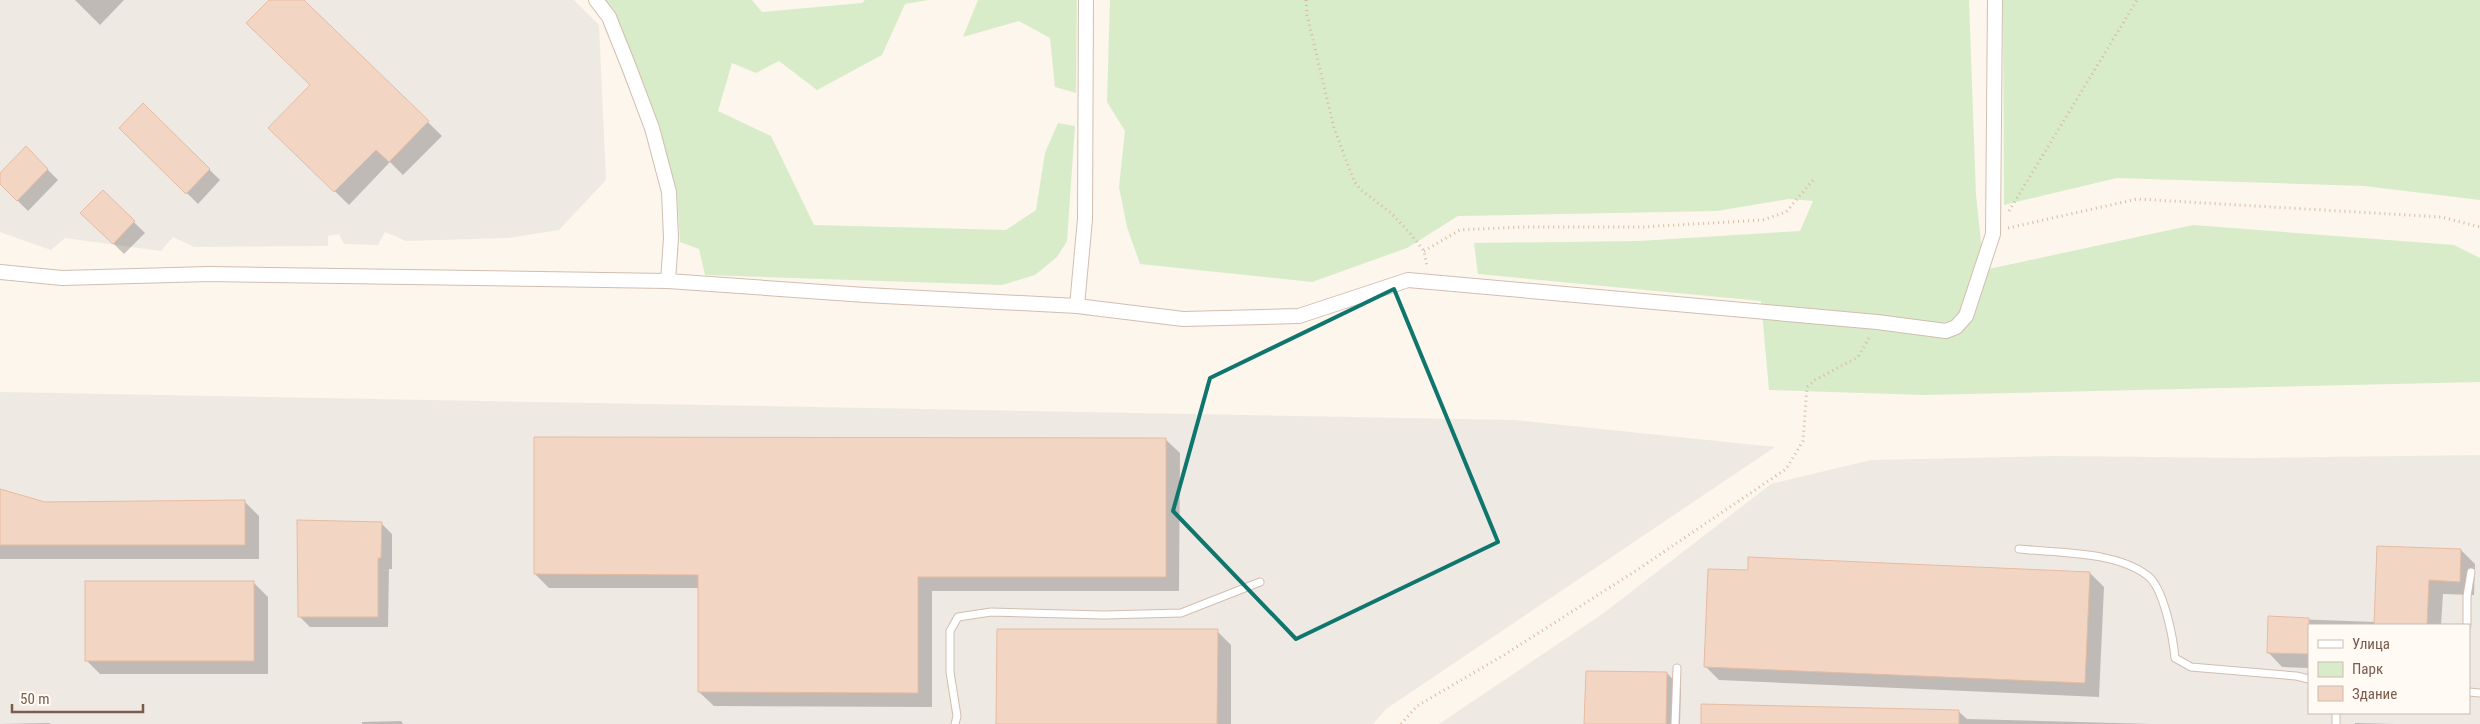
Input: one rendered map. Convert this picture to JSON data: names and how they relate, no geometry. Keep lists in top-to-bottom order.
{
  "legend": ["Улица", "Парк", "Здание"],
  "scale_bar": "50 m"
}
